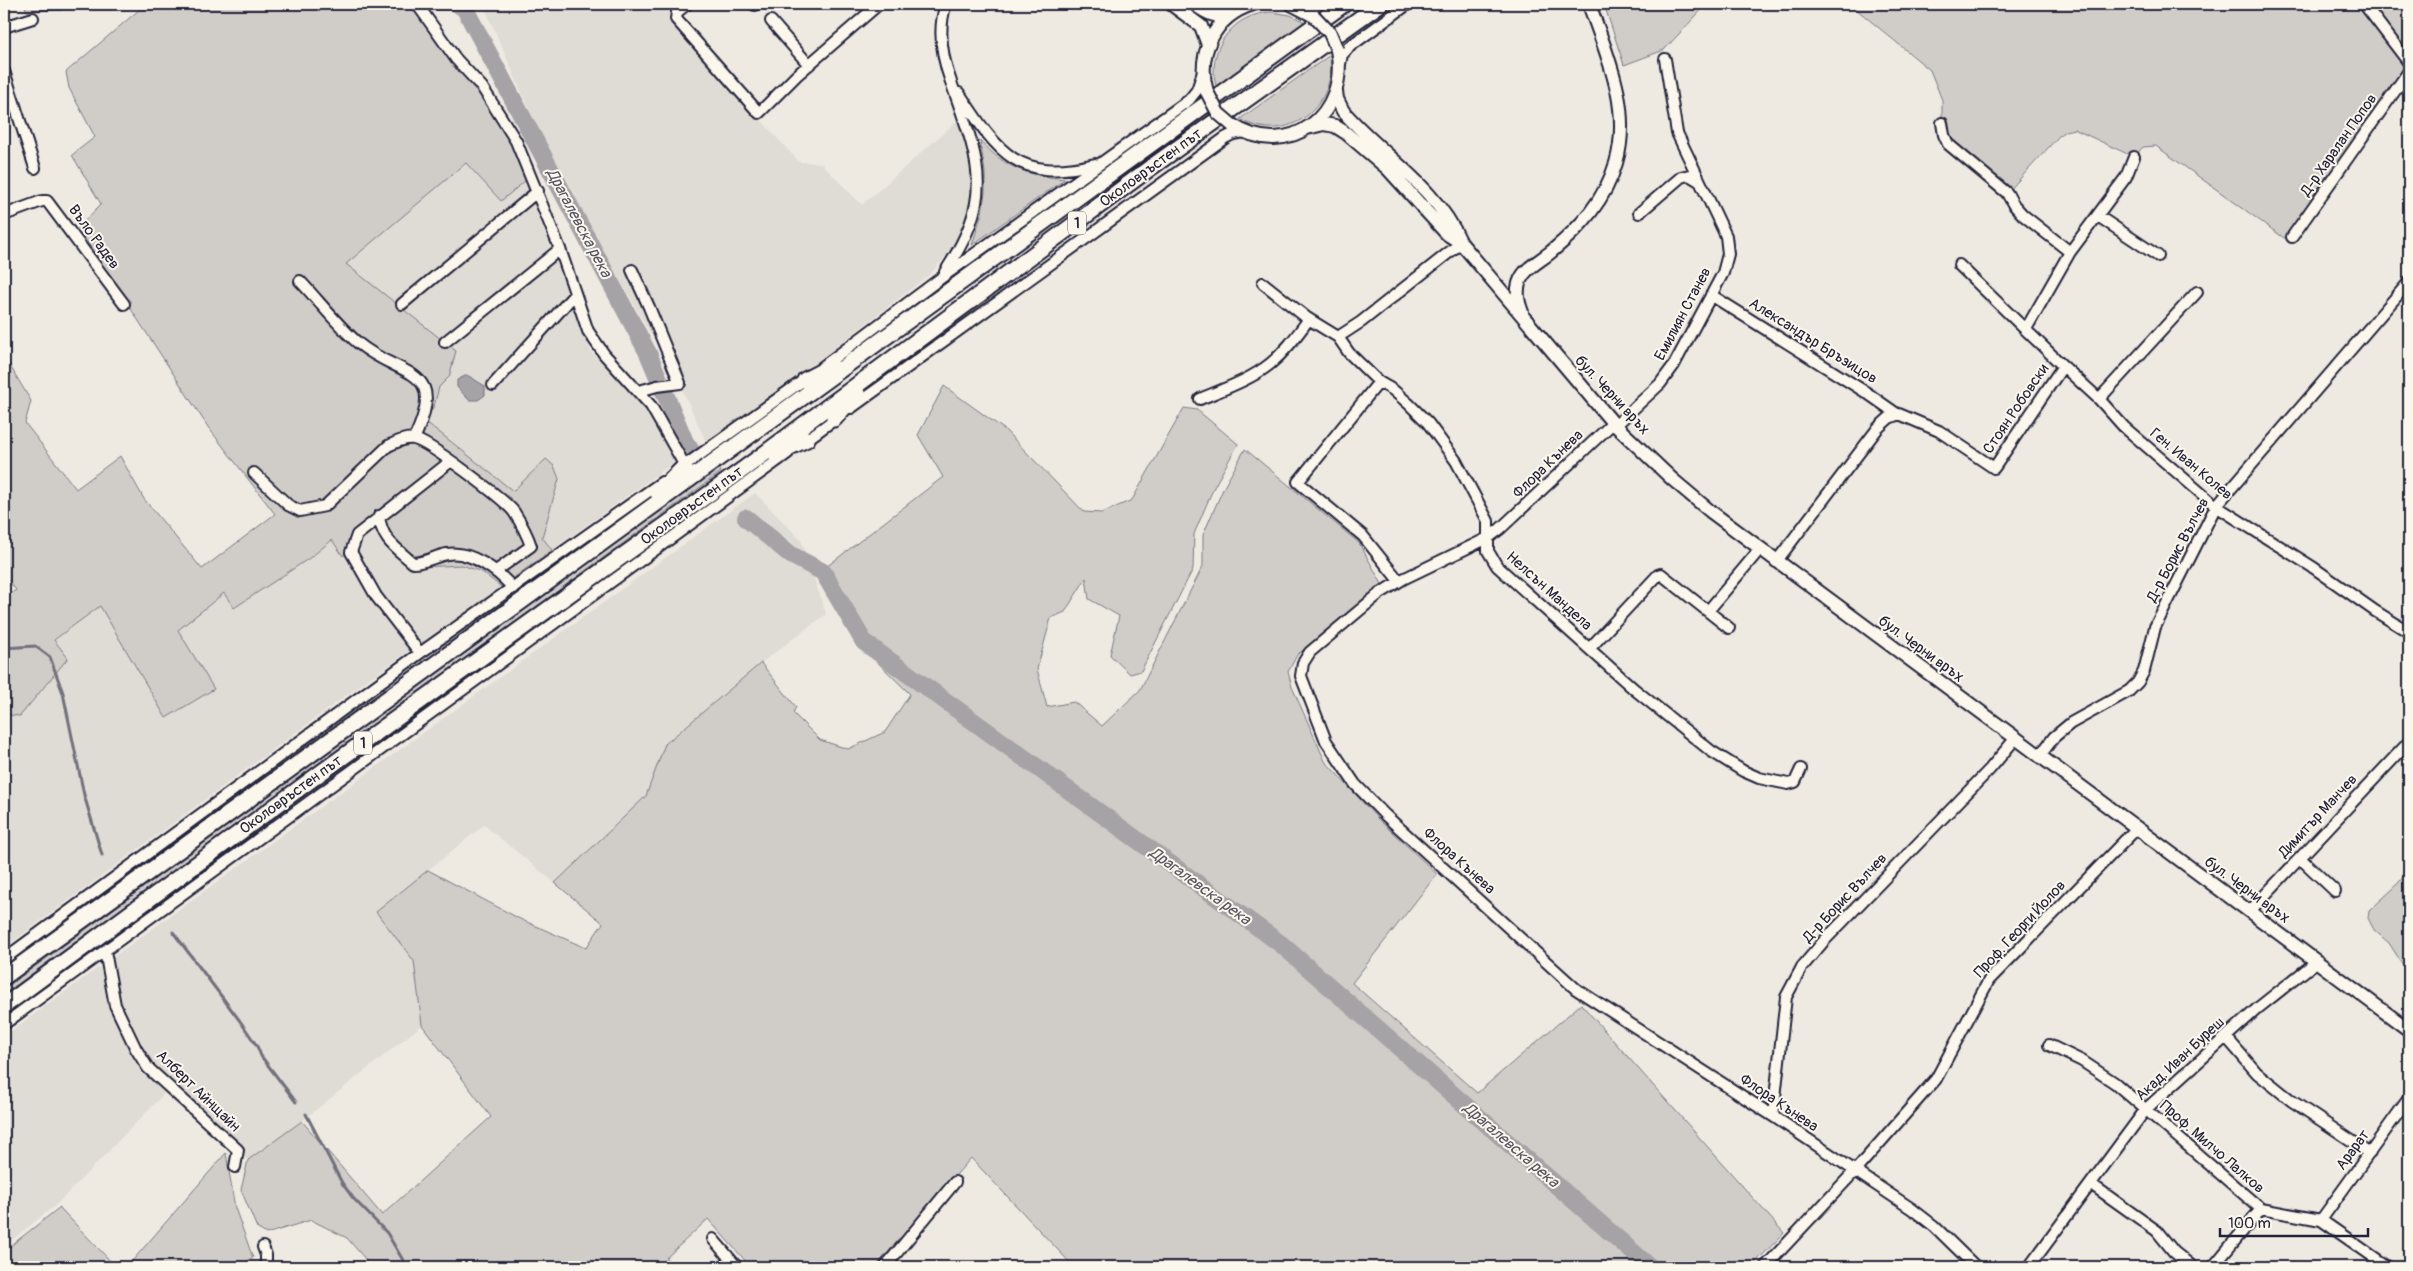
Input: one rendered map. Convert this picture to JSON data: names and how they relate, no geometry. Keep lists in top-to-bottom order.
{
  "streets": {
    "highway": ["Околовръстен път", "1"],
    "main road": ["бул. Черни връх"],
    "street": [
      "Д-р Харалан Попов",
      "Въло Радев",
      "Емилиян Станев",
      "Александър Бръзицов",
      "Стоян Робовски",
      "Флора Кънева",
      "Ген. Иван Колев",
      "Д-р Борис Вълчев",
      "Нелсън Мандела",
      "Димитър Манчев",
      "Проф. Георги Йолов",
      "Акад. Иван Буреш",
      "Алберт Айнщайн",
      "Проф. Милчо Лалков",
      "Арарат"
    ]
  },
  "crossings": [
    ["Околовръстен път", "Алберт Айнщайн"],
    ["Емилиян Станев", "Александър Бръзицов"],
    ["Емилиян Станев", "бул. Черни връх"],
    ["Емилиян Станев", "Флора Кънева"],
    ["Александър Бръзицов", "Стоян Робовски"],
    ["бул. Черни връх", "Флора Кънева"],
    ["бул. Черни връх", "Д-р Борис Вълчев"],
    ["бул. Черни връх", "Димитър Манчев"],
    ["бул. Черни връх", "Проф. Георги Йолов"],
    ["бул. Черни връх", "Акад. Иван Буреш"],
    ["Стоян Робовски", "Ген. Иван Колев"],
    ["Флора Кънева", "Д-р Борис Вълчев"],
    ["Флора Кънева", "Нелсън Мандела"],
    ["Флора Кънева", "Проф. Георги Йолов"],
    ["Ген. Иван Колев", "Д-р Борис Вълчев"],
    ["Акад. Иван Буреш", "Проф. Милчо Лалков"],
    ["Проф. Милчо Лалков", "Арарат"]
  ],
  "water": ["Драгалевска река"],
  "scale_bar": "100 m"
}
